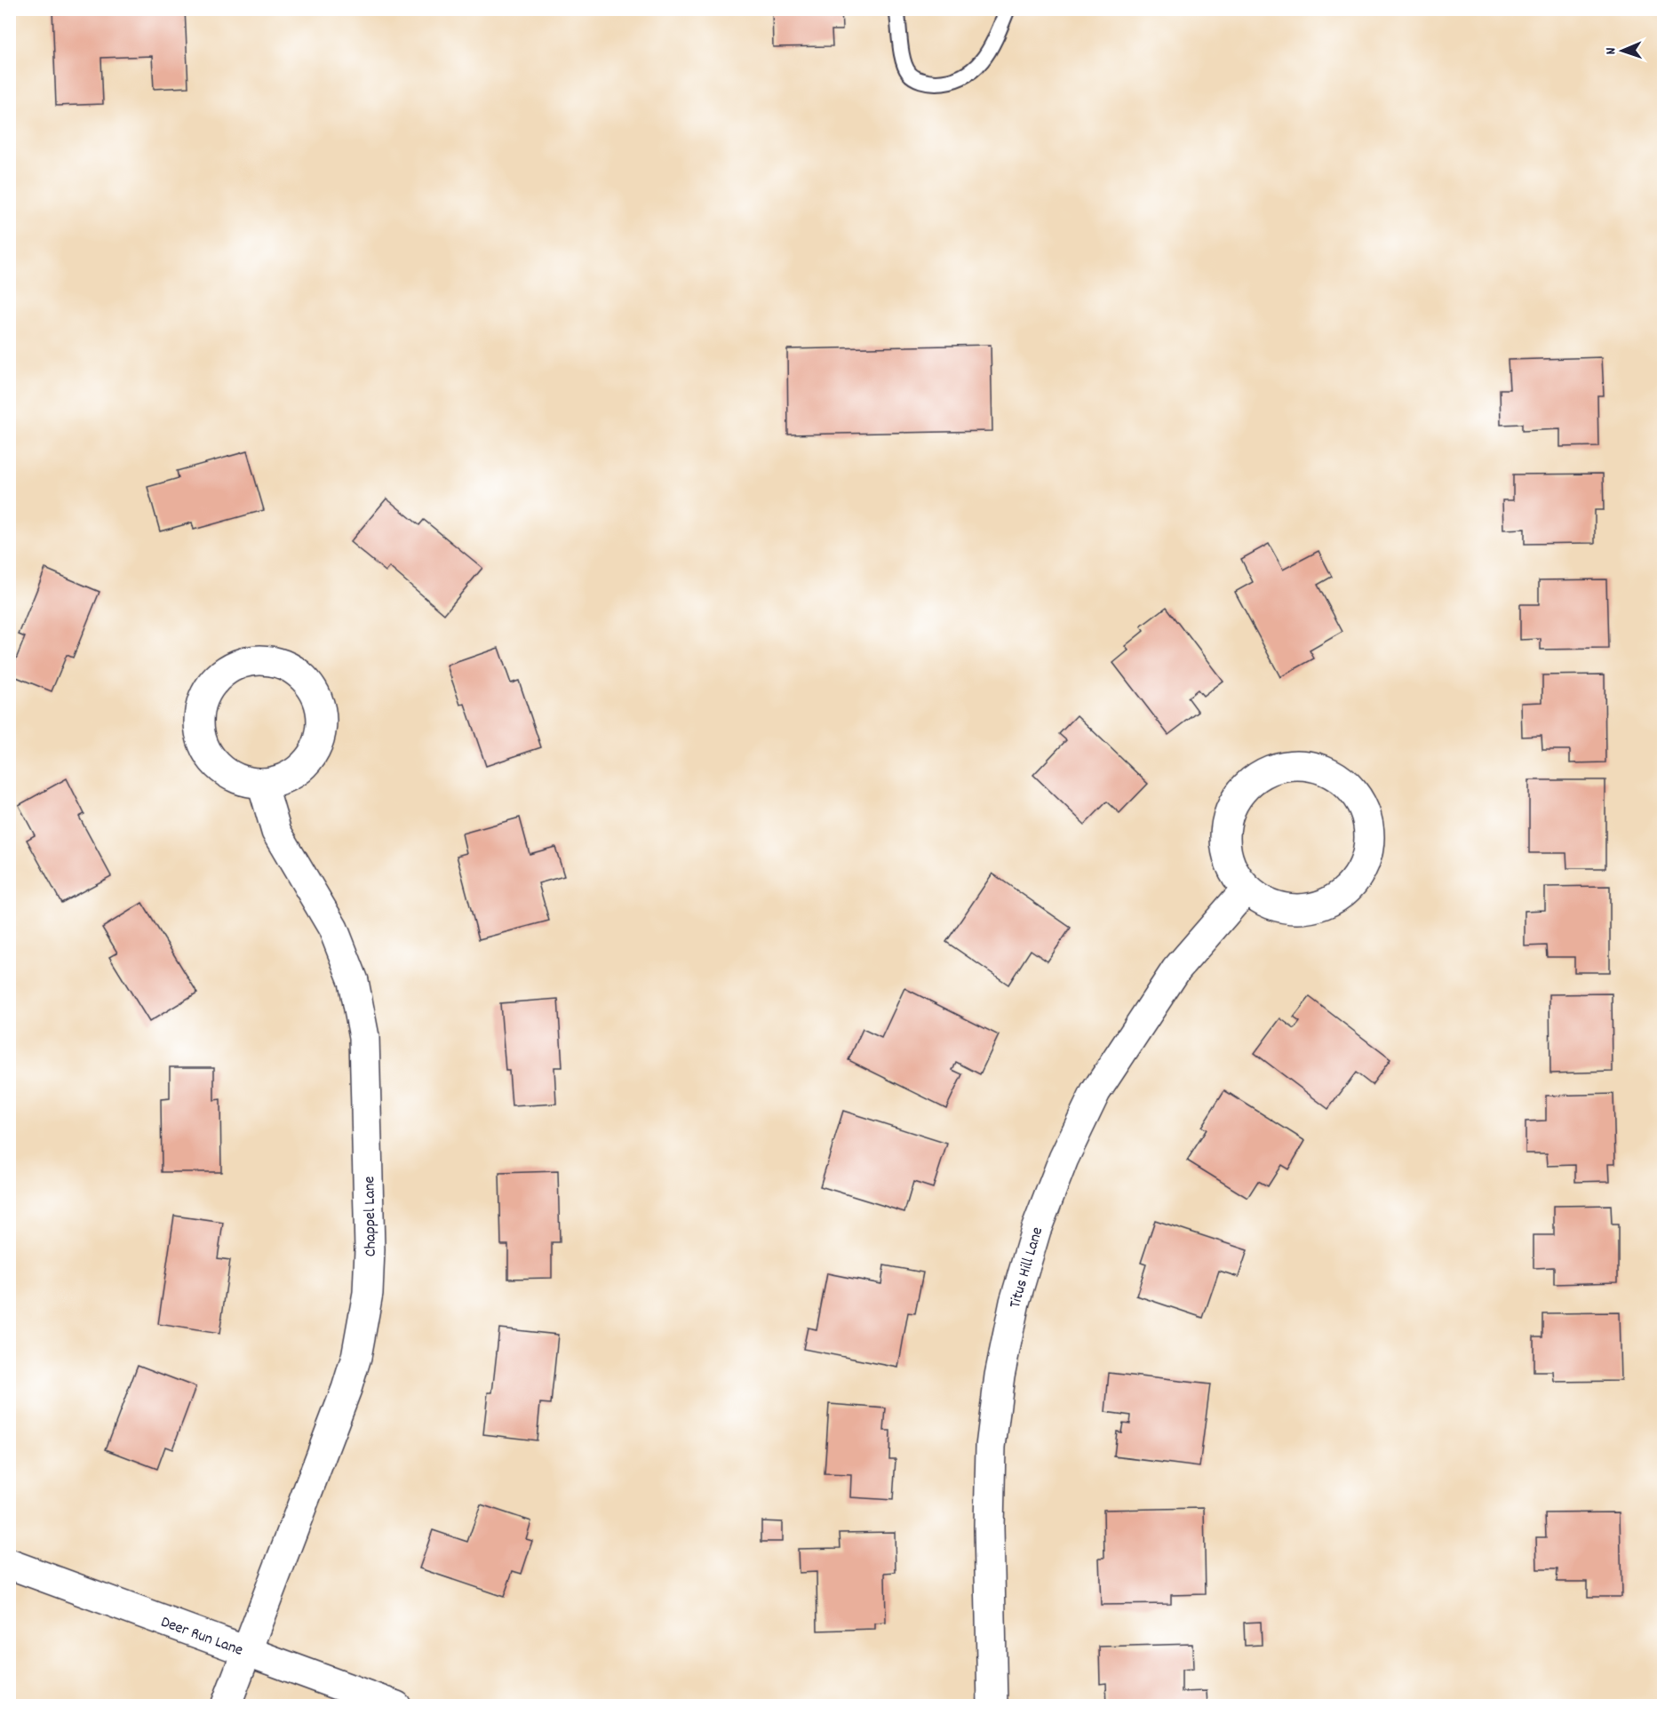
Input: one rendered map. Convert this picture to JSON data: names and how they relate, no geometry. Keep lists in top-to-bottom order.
{
  "streets": {
    "street": ["Chappel Lane", "Titus Hill Lane", "Deer Run Lane"]
  },
  "crossings": [
    ["Chappel Lane", "Deer Run Lane"]
  ],
  "north": "left"
}
